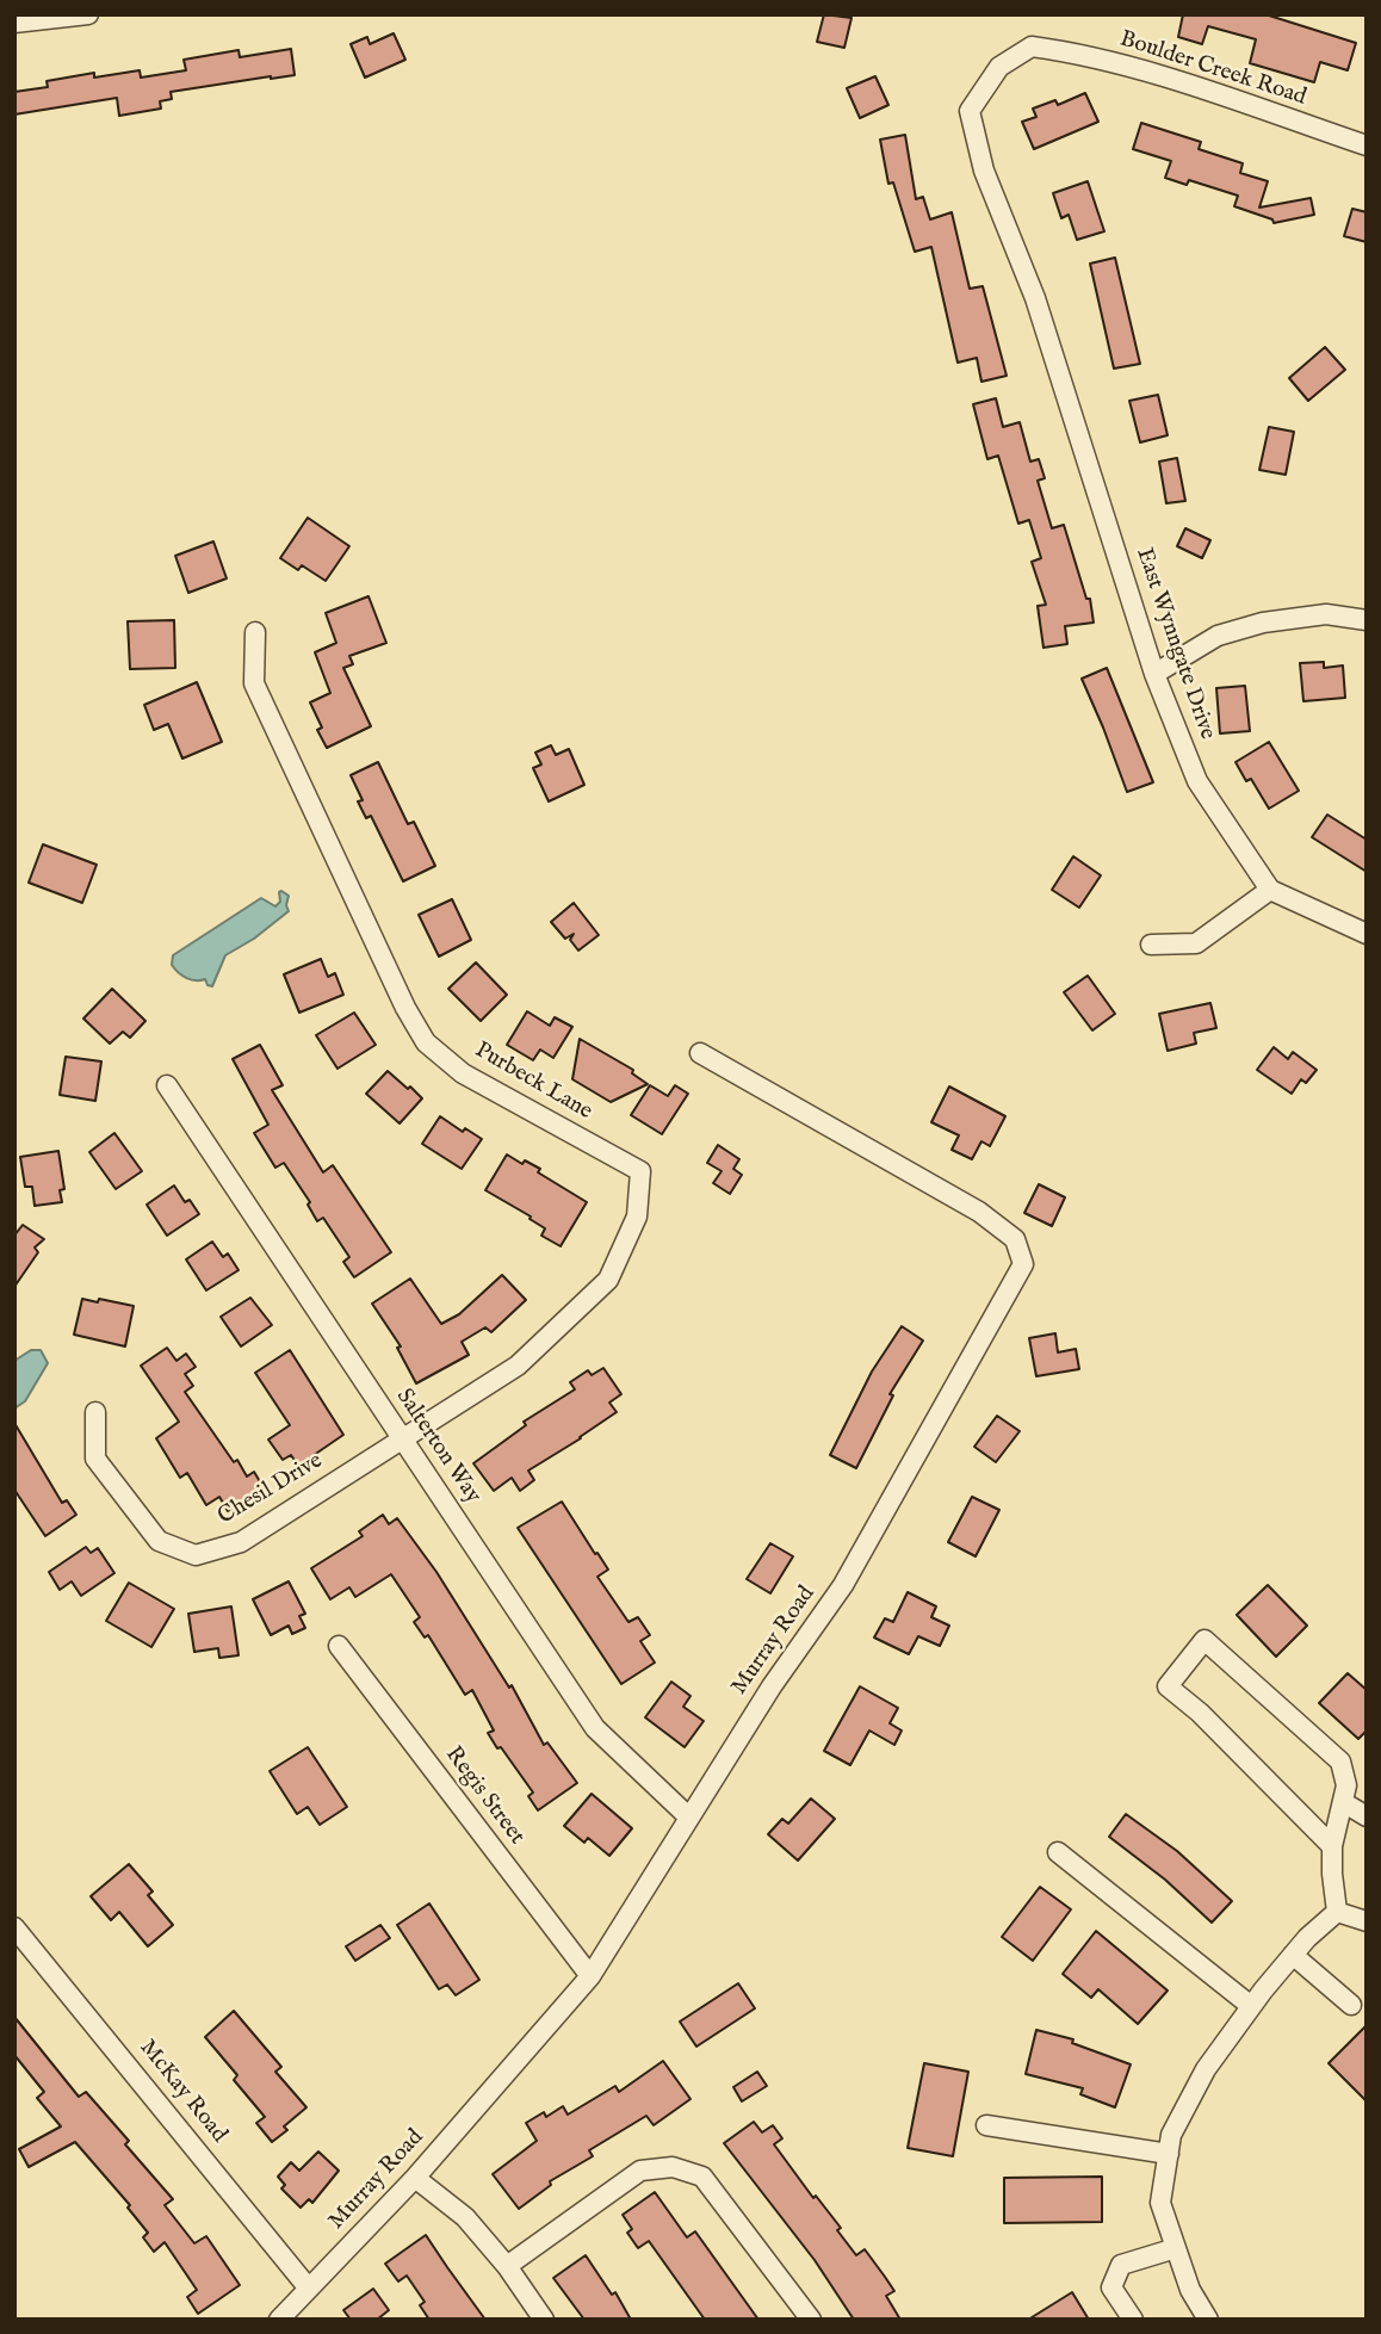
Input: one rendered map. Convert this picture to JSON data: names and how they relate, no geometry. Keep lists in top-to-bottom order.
{
  "streets": {
    "street": [
      "Boulder Creek Road",
      "East Wynngate Drive",
      "Purbeck Lane",
      "Salterton Way",
      "Chesil Drive",
      "Murray Road",
      "Regis Street",
      "McKay Road"
    ]
  },
  "crossings": [
    ["Boulder Creek Road", "East Wynngate Drive"],
    ["Purbeck Lane", "Salterton Way"],
    ["Purbeck Lane", "Chesil Drive"],
    ["Salterton Way", "Chesil Drive"],
    ["Salterton Way", "Murray Road"],
    ["Murray Road", "Regis Street"],
    ["Murray Road", "McKay Road"]
  ]
}
